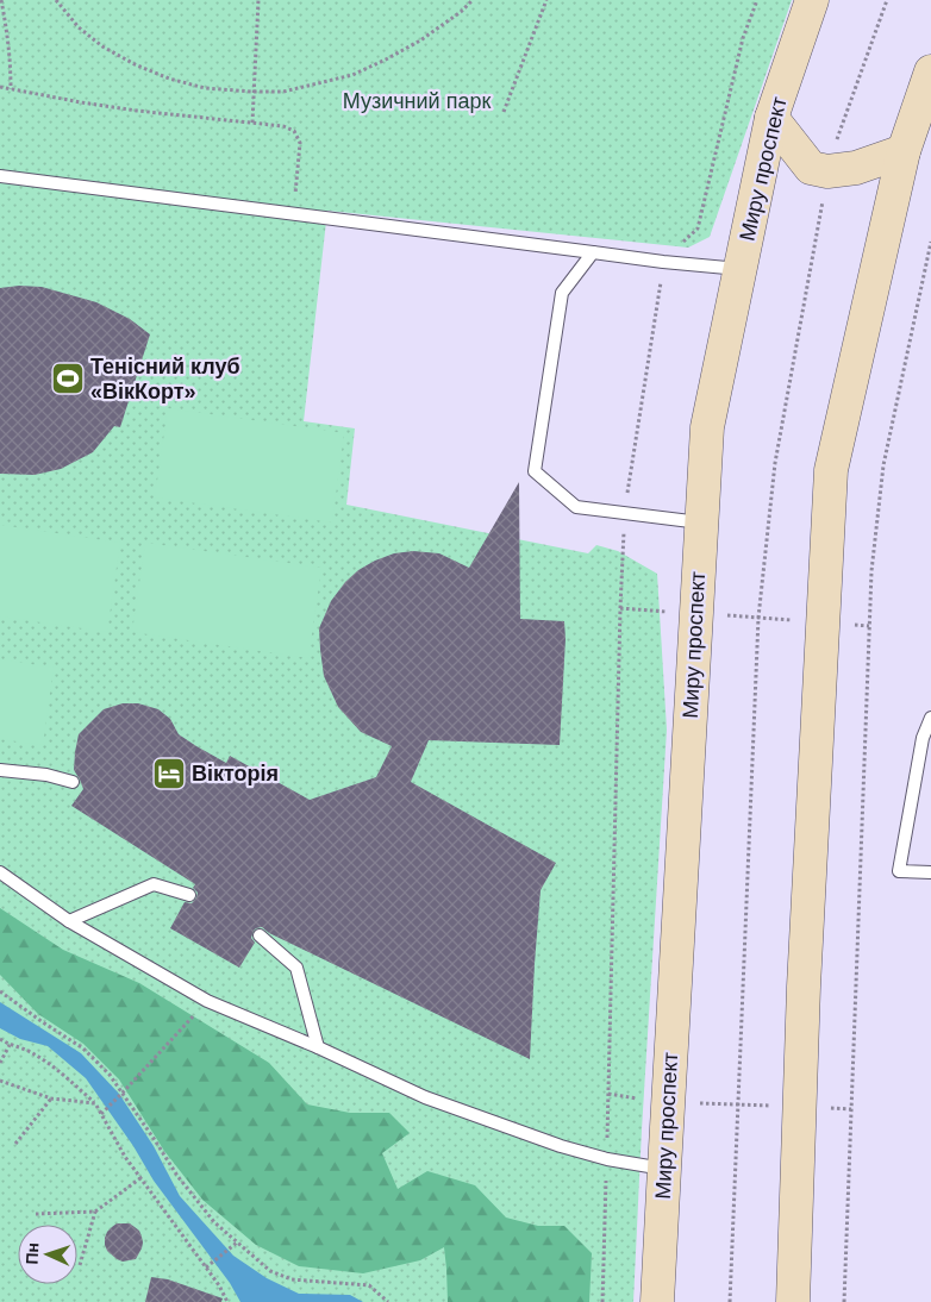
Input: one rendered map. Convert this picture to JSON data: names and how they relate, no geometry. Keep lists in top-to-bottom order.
{
  "streets": {
    "main road": ["Миру проспект"]
  },
  "parks": ["Музичний парк"],
  "places": {
    "sports": ["Тенісний клуб «ВікКорт»"],
    "hotel": ["Вікторія"]
  },
  "north": "left"
}
